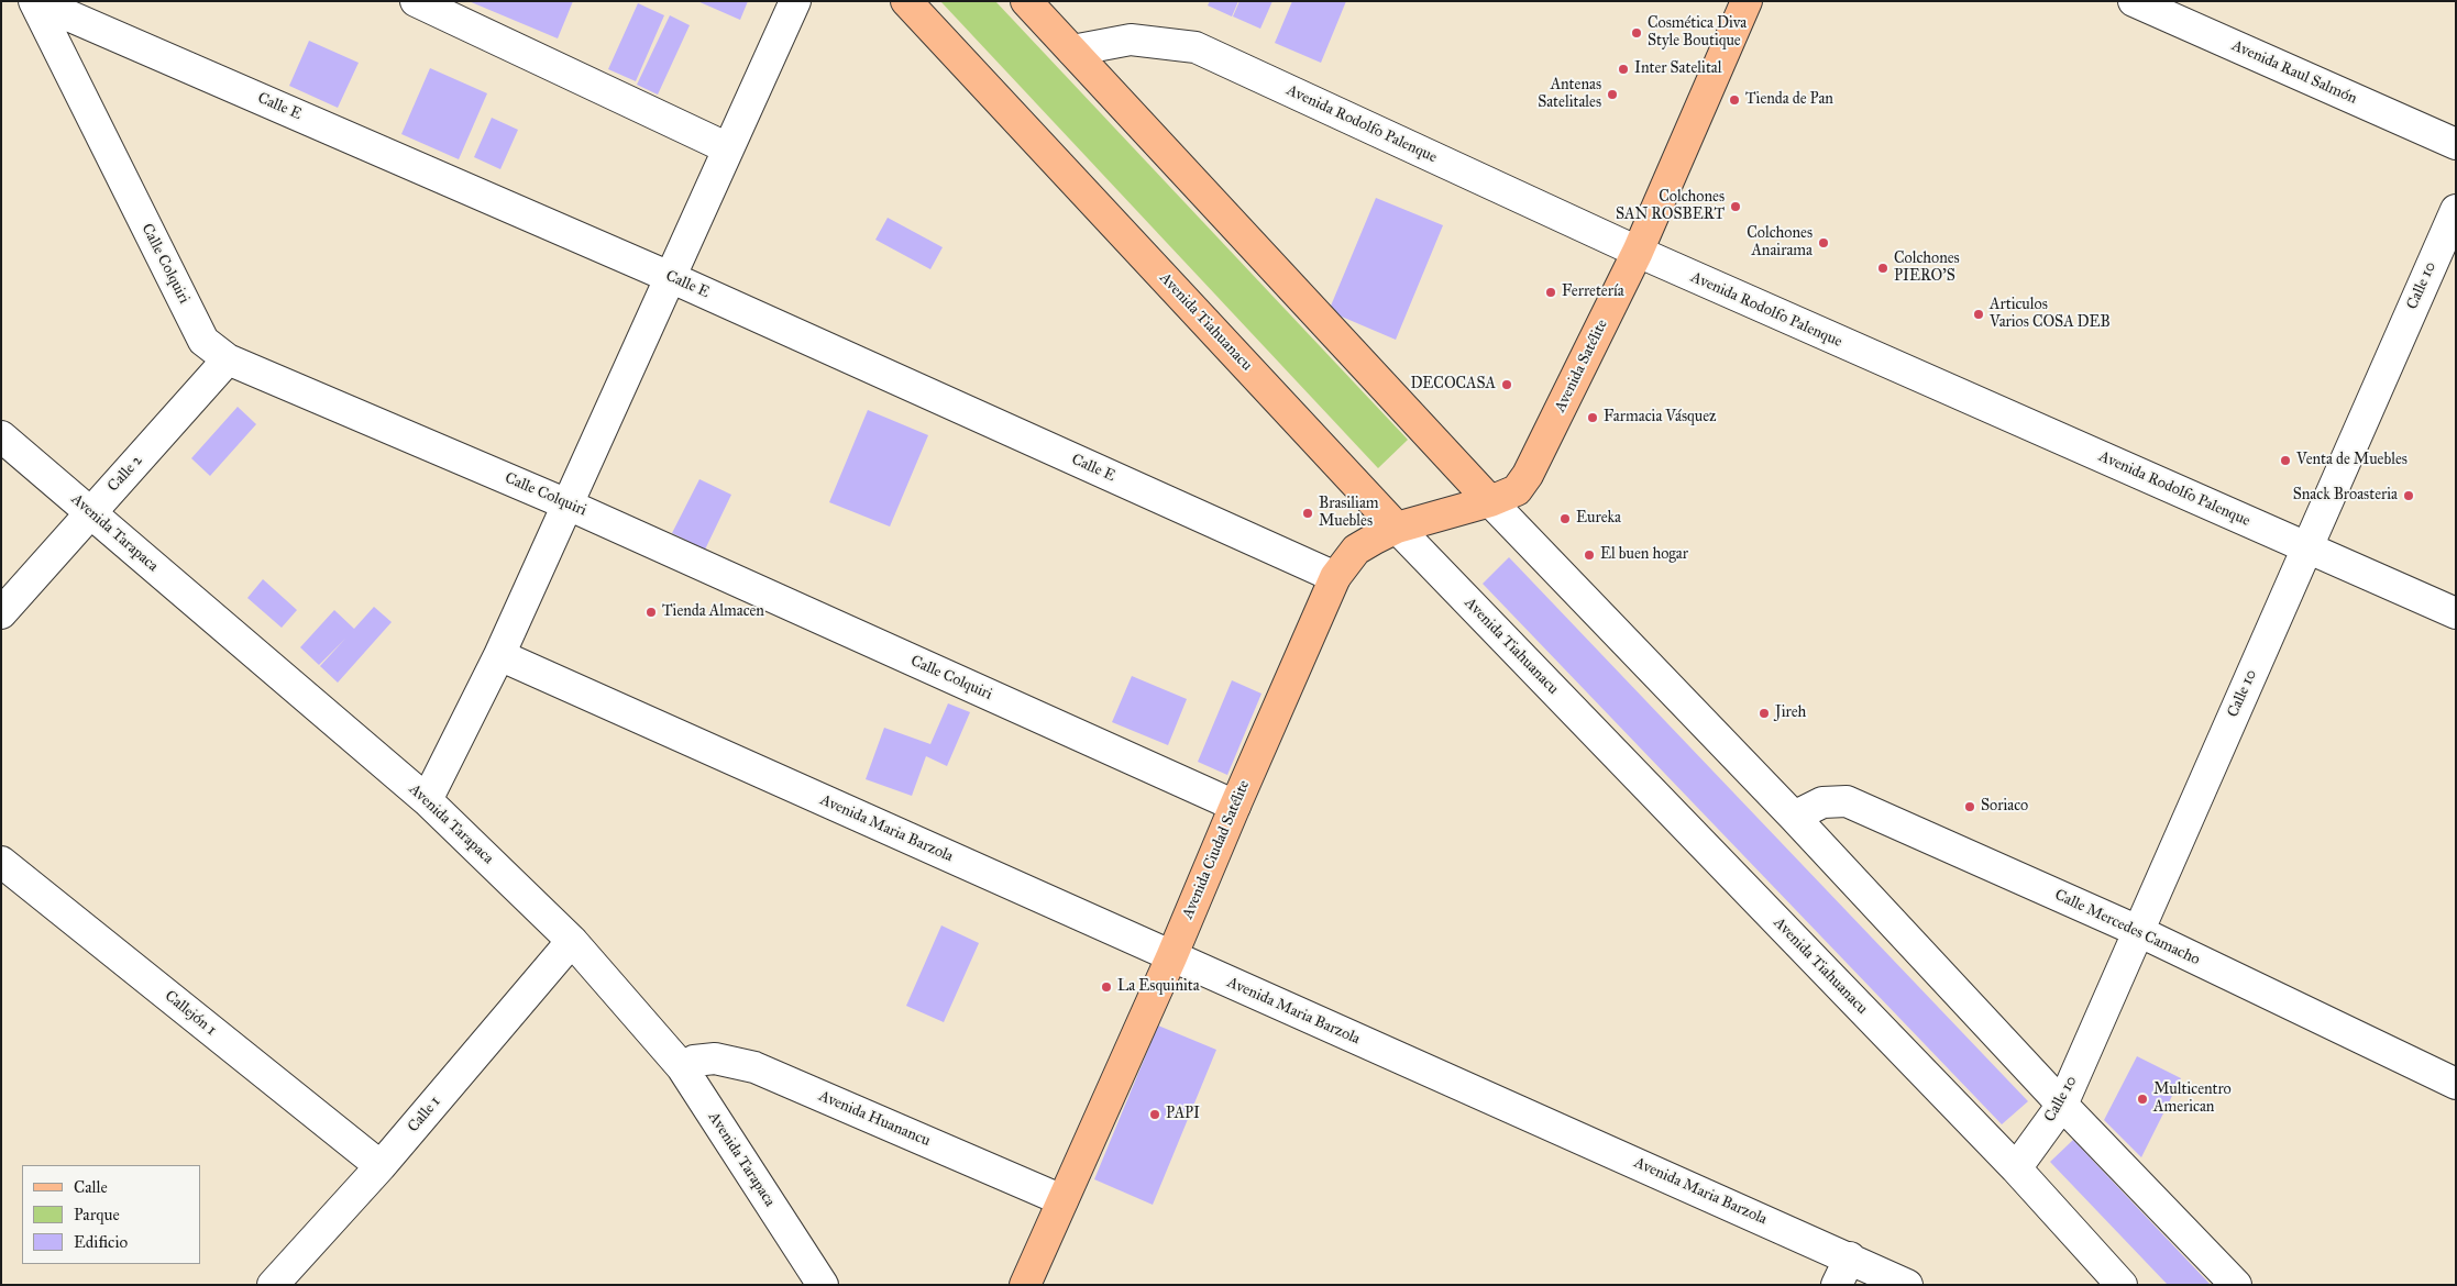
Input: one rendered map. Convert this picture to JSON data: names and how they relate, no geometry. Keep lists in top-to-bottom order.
{
  "streets": {
    "main road": ["Avenida Tiahuanacu", "Avenida Satélite", "Avenida Ciudad Satélite"],
    "street": [
      "Avenida Raul Salmón",
      "Calle E",
      "Avenida Rodolfo Palenque",
      "Calle Colquiri",
      "Calle 10",
      "Calle 2",
      "Avenida Tarapaca",
      "Avenida Maria Barzola",
      "Calle Mercedes Camacho",
      "Callejón 1",
      "Calle 1",
      "Avenida Huanancu"
    ]
  },
  "crossings": [
    ["Calle E", "Calle Colquiri"],
    ["Calle E", "Avenida Ciudad Satélite"],
    ["Avenida Rodolfo Palenque", "Calle 10"],
    ["Avenida Rodolfo Palenque", "Avenida Satélite"],
    ["Calle Colquiri", "Calle 2"],
    ["Calle Colquiri", "Avenida Ciudad Satélite"],
    ["Calle 10", "Avenida Tiahuanacu"],
    ["Calle 10", "Calle Mercedes Camacho"],
    ["Avenida Tiahuanacu", "Avenida Ciudad Satélite"],
    ["Avenida Satélite", "Avenida Ciudad Satélite"],
    ["Calle 2", "Avenida Tarapaca"],
    ["Avenida Tarapaca", "Calle 1"],
    ["Avenida Tarapaca", "Avenida Huanancu"],
    ["Avenida Maria Barzola", "Avenida Ciudad Satélite"],
    ["Avenida Ciudad Satélite", "Avenida Huanancu"],
    ["Callejón 1", "Calle 1"]
  ],
  "places": [
    "Cosmética Diva Style Boutique",
    "Inter Satelital",
    "Antenas Satelitales",
    "Tienda de Pan",
    "Colchones SAN ROSBERT",
    "Colchones Anairama",
    "Colchones PIERO'S",
    "Ferretería",
    "Articulos Varios COSA DEB",
    "DECOCASA",
    "Farmacia Vásquez",
    "Venta de Muebles",
    "Snack Broasteria",
    "Brasiliam Muebles",
    "Eureka",
    "El buen hogar",
    "Tienda Almacen",
    "Jireh",
    "Soriaco",
    "La Esquinita",
    "Multicentro American",
    "PAPI"
  ],
  "legend": ["Calle", "Parque", "Edificio"]
}
